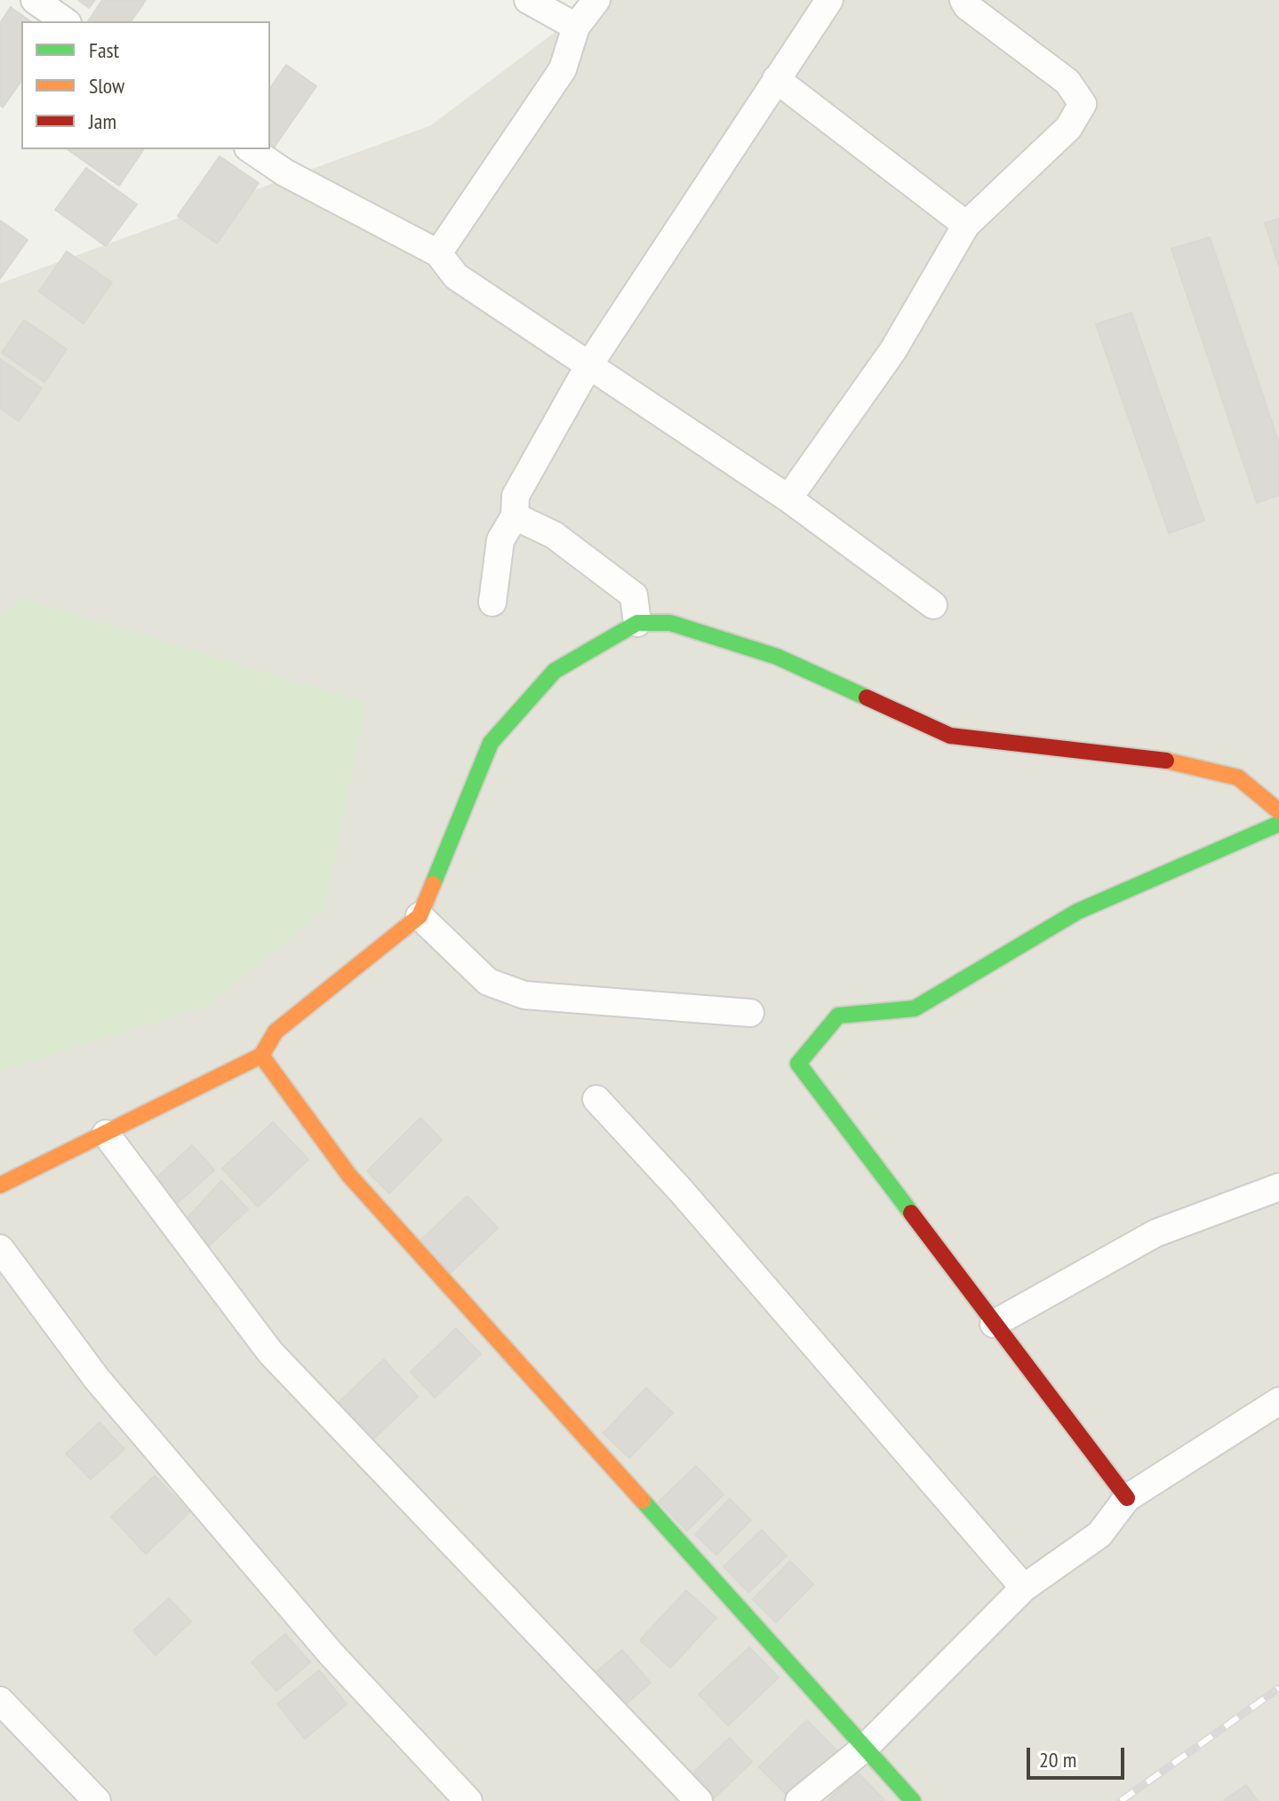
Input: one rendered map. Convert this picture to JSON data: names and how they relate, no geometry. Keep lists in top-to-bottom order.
{
  "legend": ["Fast", "Slow", "Jam"],
  "scale_bar": "20 m"
}
